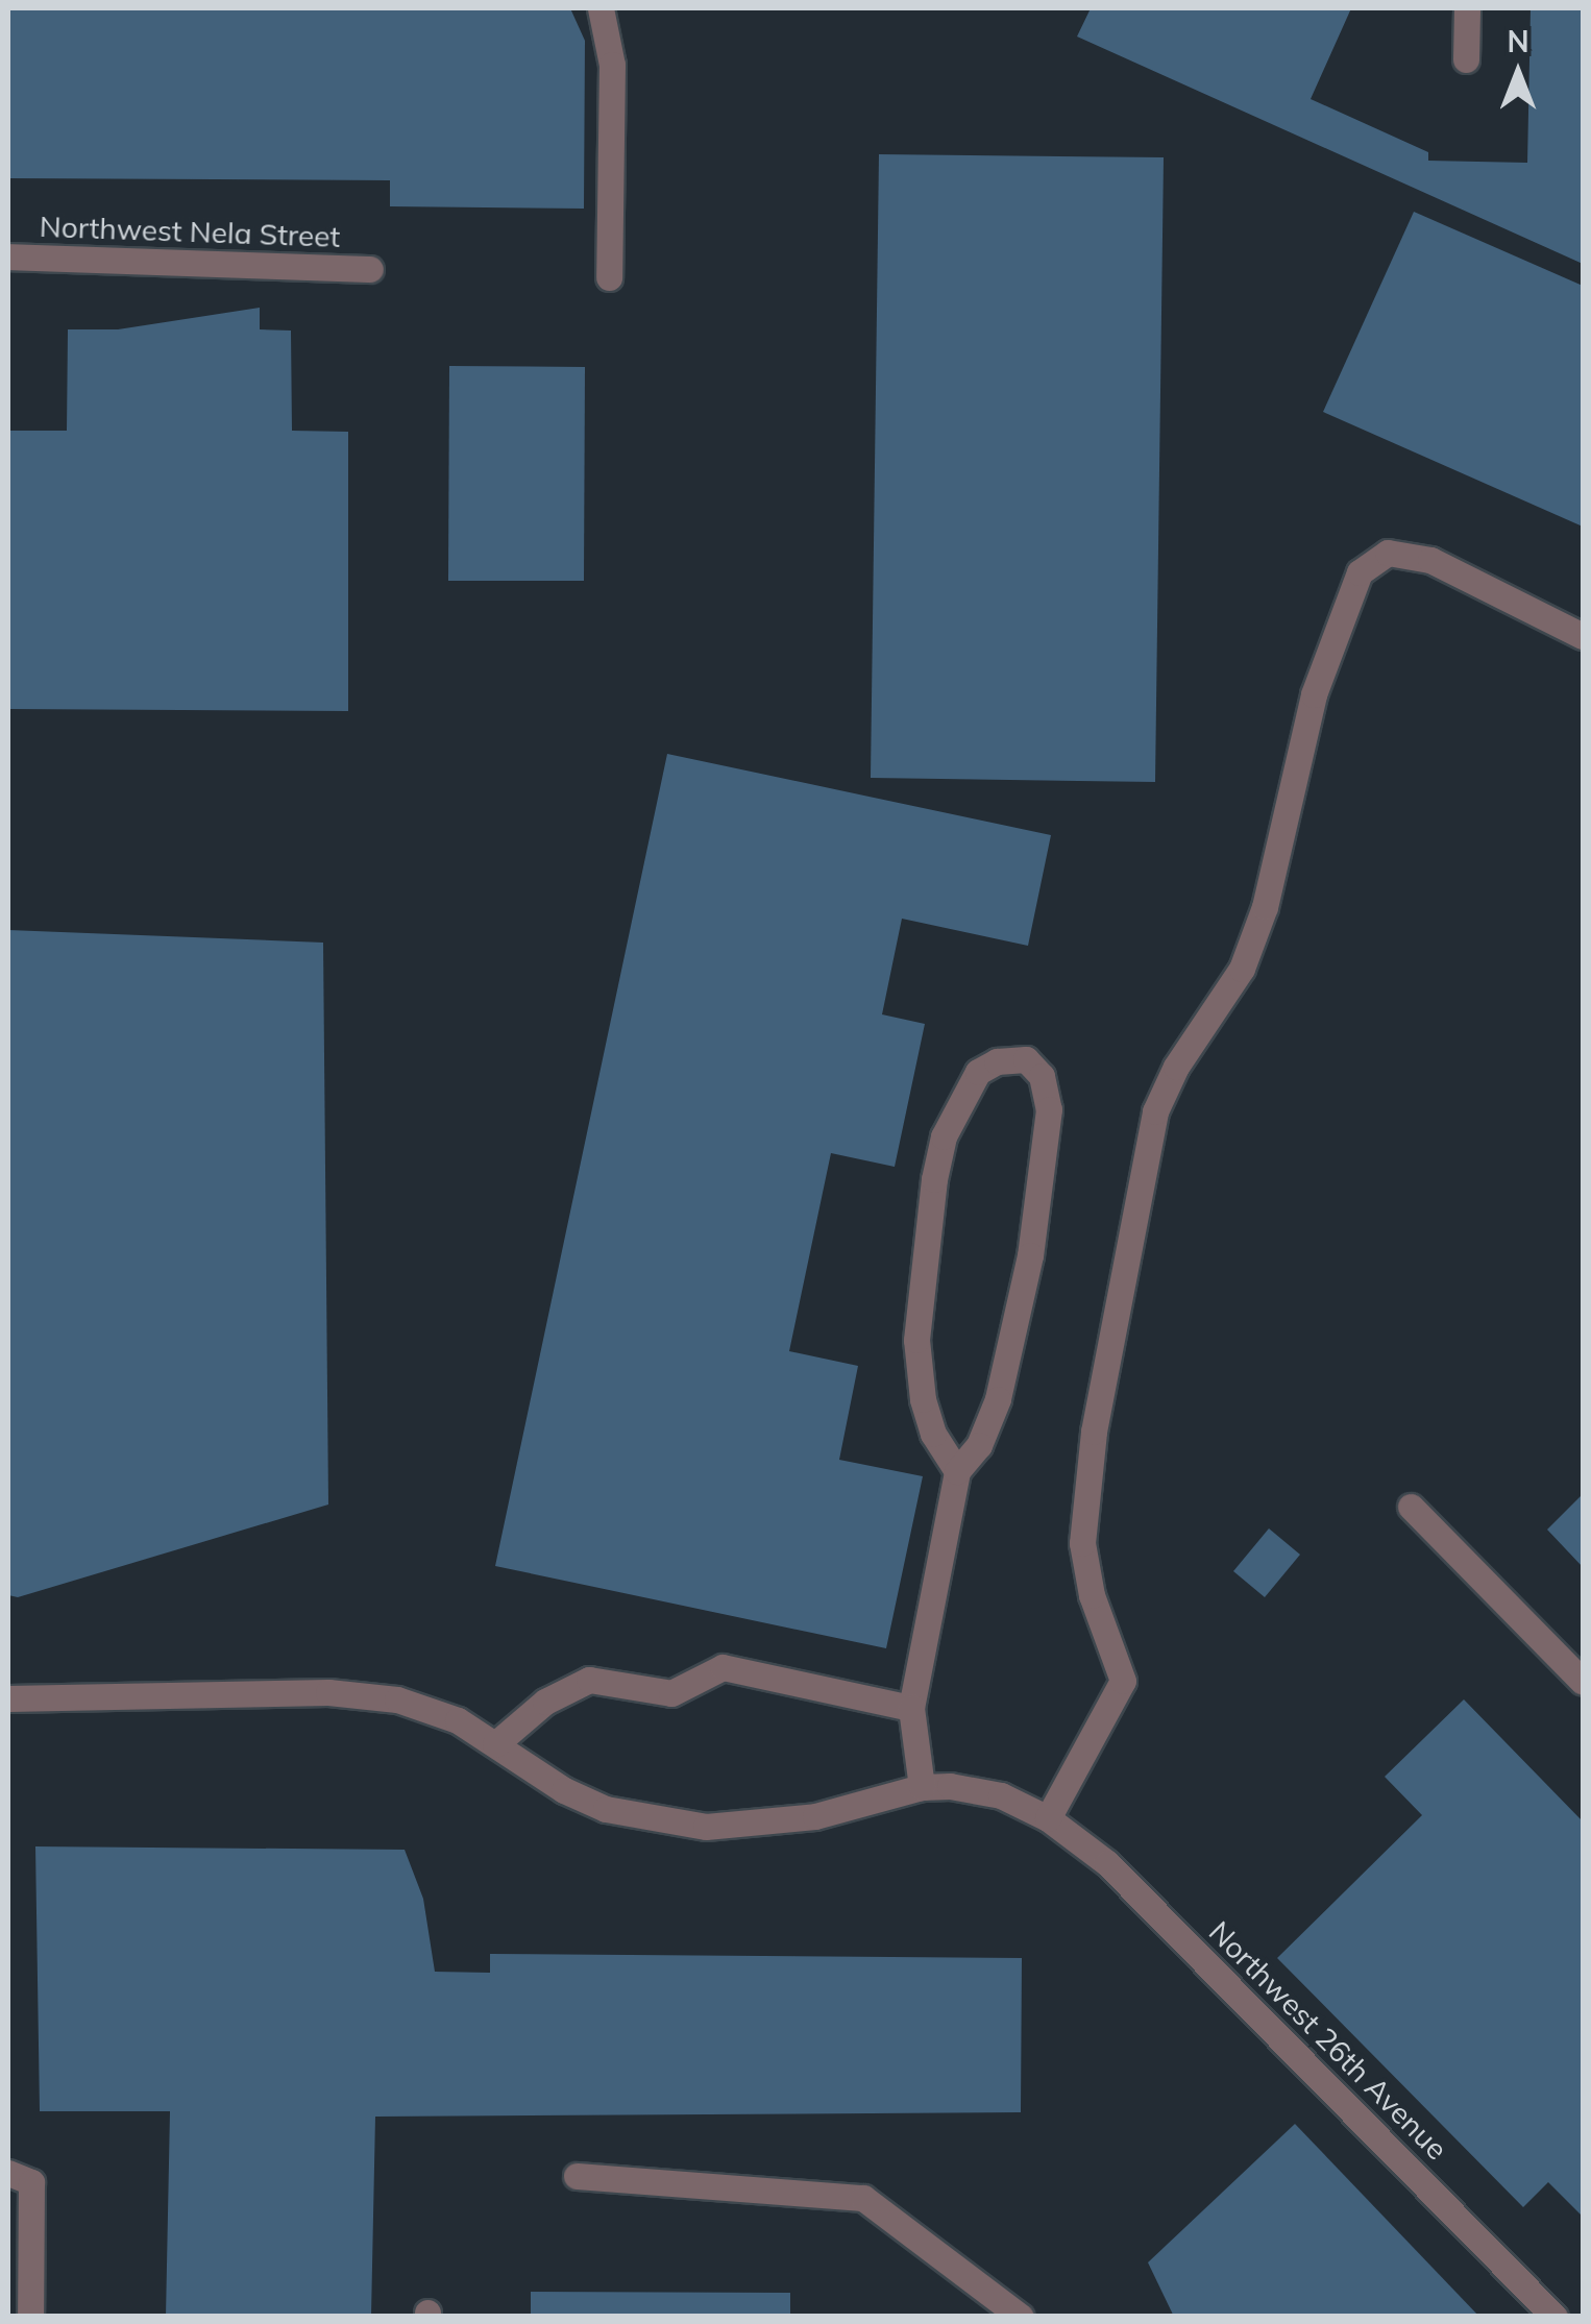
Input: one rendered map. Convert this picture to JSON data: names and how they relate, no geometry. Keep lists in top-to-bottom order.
{
  "streets": {
    "street": ["Northwest Nela Street", "Northwest 26th Avenue"]
  },
  "north": "top"
}
